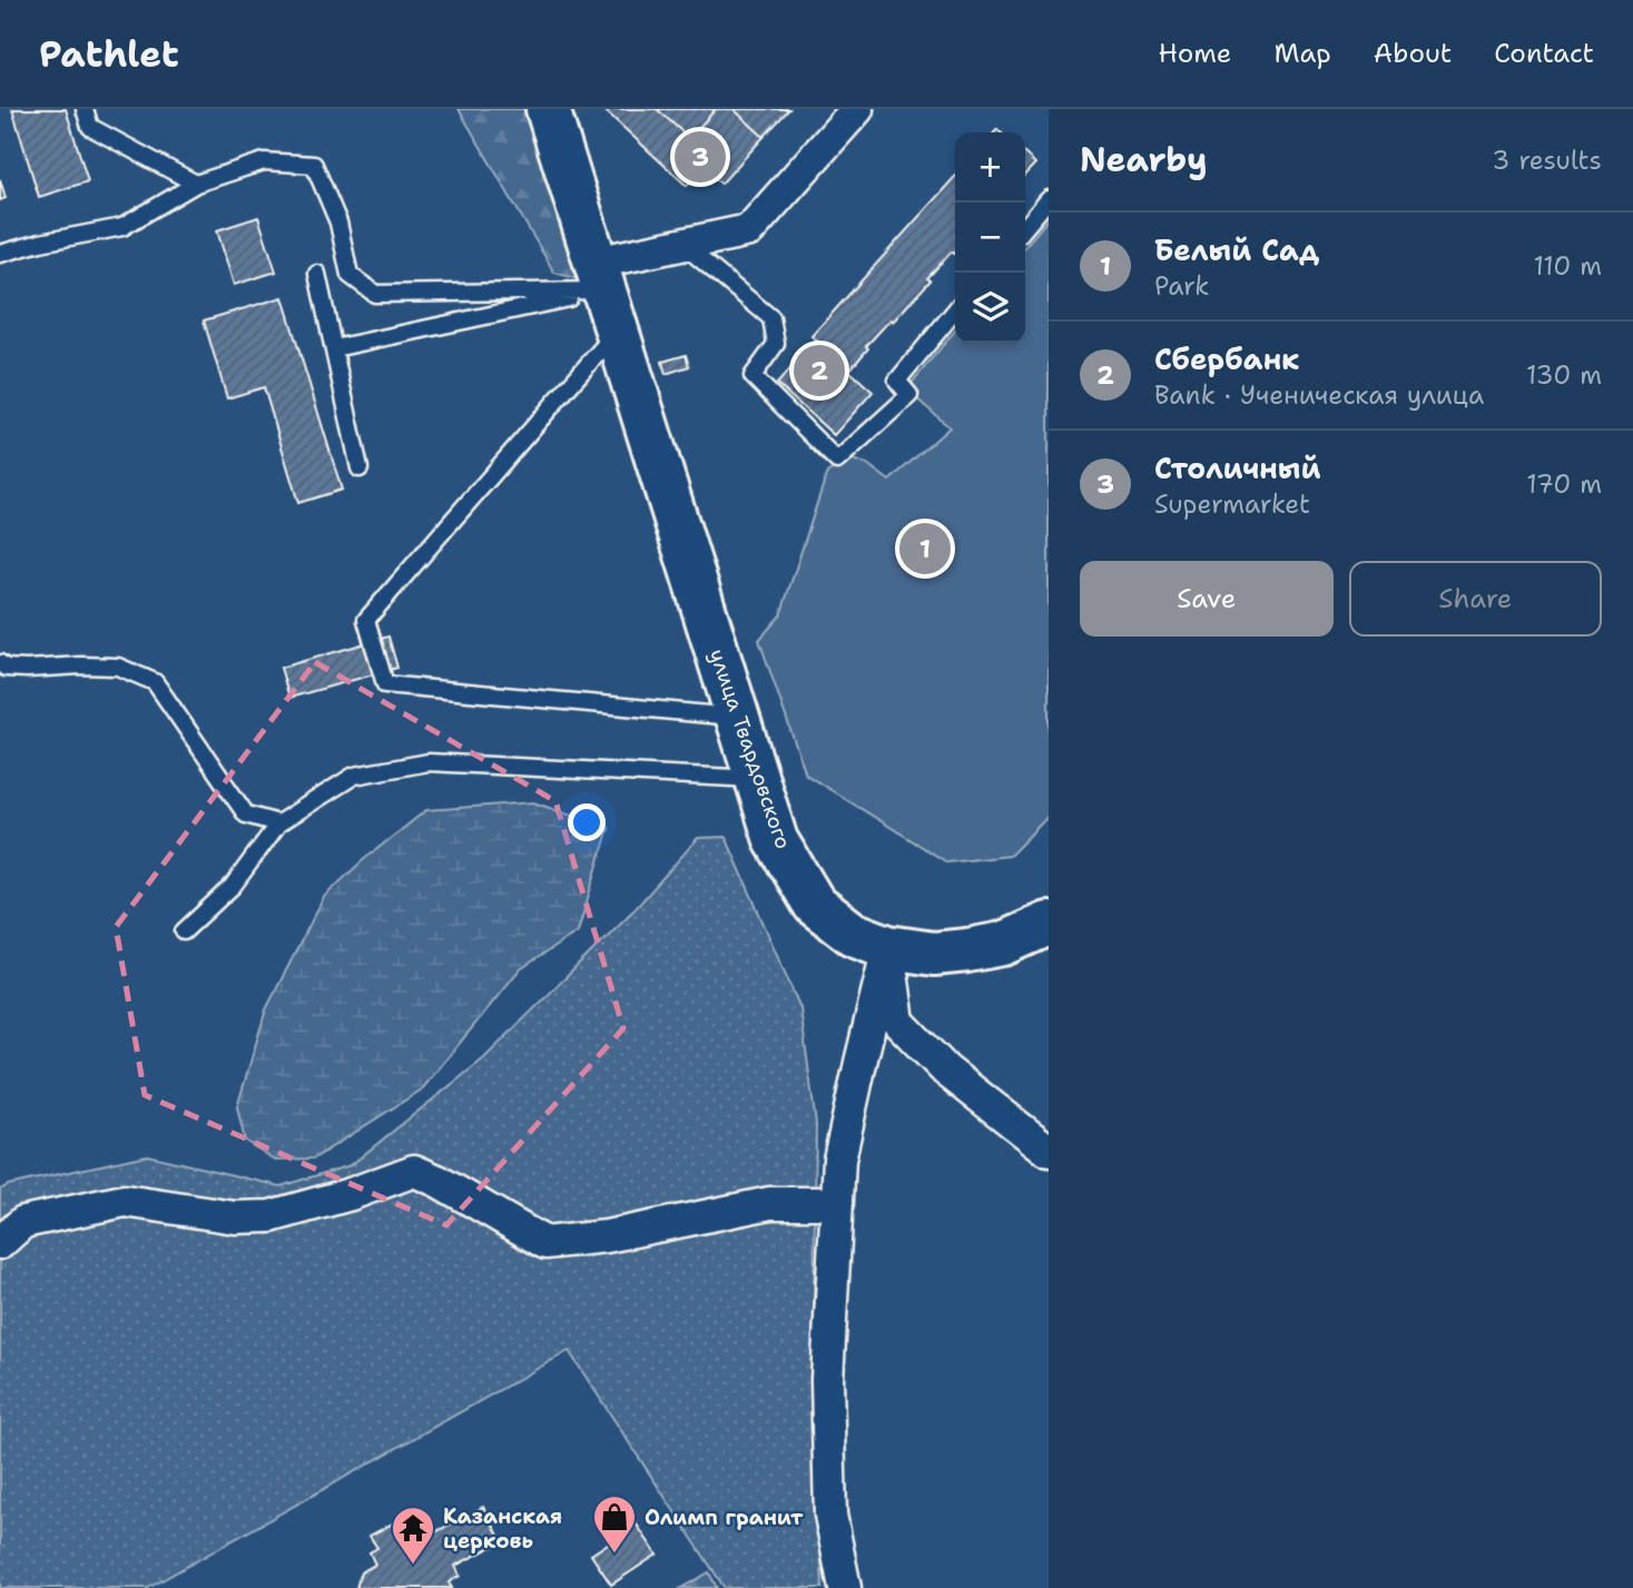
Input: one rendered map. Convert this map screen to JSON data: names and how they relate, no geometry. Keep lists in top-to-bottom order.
{
  "streets": {
    "street": ["улица Твардовского"]
  },
  "places": {
    "shop": ["Олимп гранит"],
    "temple": ["Казанская церковь"]
  },
  "page": {
    "header": "Pathlet",
    "nav": [
      "Home",
      "Map",
      "About",
      "Contact"
    ],
    "heading": ["Nearby", "3 results"],
    "pins": ["3", "2", "1"],
    "map_buttons": ["+", "−"],
    "list": [
      {
        "mark": "1",
        "name": "Белый Сад",
        "note": "Park",
        "value": "110 m"
      },
      {
        "mark": "2",
        "name": "Сбербанк",
        "note": "Bank · Ученическая улица",
        "value": "130 m"
      },
      {
        "mark": "3",
        "name": "Столичный",
        "note": "Supermarket",
        "value": "170 m"
      }
    ],
    "buttons": ["Save", "Share"]
  }
}
